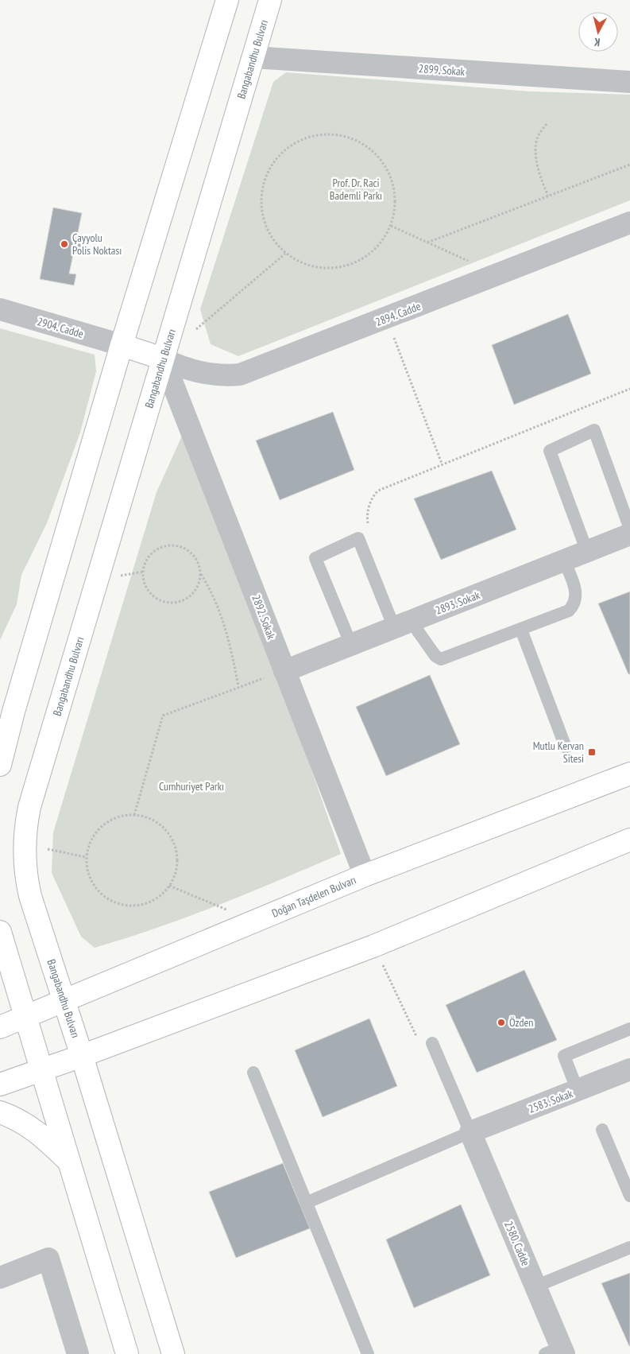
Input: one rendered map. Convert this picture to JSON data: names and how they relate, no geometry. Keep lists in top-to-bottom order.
{
  "streets": {
    "main road": ["Bangabandhu Bulvarı", "Doğan Taşdelen Bulvarı"],
    "street": [
      "2899. Sokak",
      "2894. Cadde",
      "2904. Cadde",
      "2893. Sokak",
      "2892. Sokak",
      "2583. Sokak",
      "2580. Cadde"
    ]
  },
  "crossings": [
    ["Bangabandhu Bulvarı", "2899. Sokak"],
    ["Bangabandhu Bulvarı", "2894. Cadde"],
    ["Bangabandhu Bulvarı", "2892. Sokak"],
    ["Bangabandhu Bulvarı", "Doğan Taşdelen Bulvarı"],
    ["2894. Cadde", "2892. Sokak"],
    ["2893. Sokak", "2892. Sokak"],
    ["2892. Sokak", "Doğan Taşdelen Bulvarı"],
    ["2583. Sokak", "2580. Cadde"]
  ],
  "parks": ["Prof. Dr. Raci Bademli Parkı", "Cumhuriyet Parkı"],
  "places": {
    "other": ["Çayyolu Polis Noktası", "Özden"],
    "transit": ["Mutlu Kervan Sitesi"]
  },
  "north": "bottom"
}
